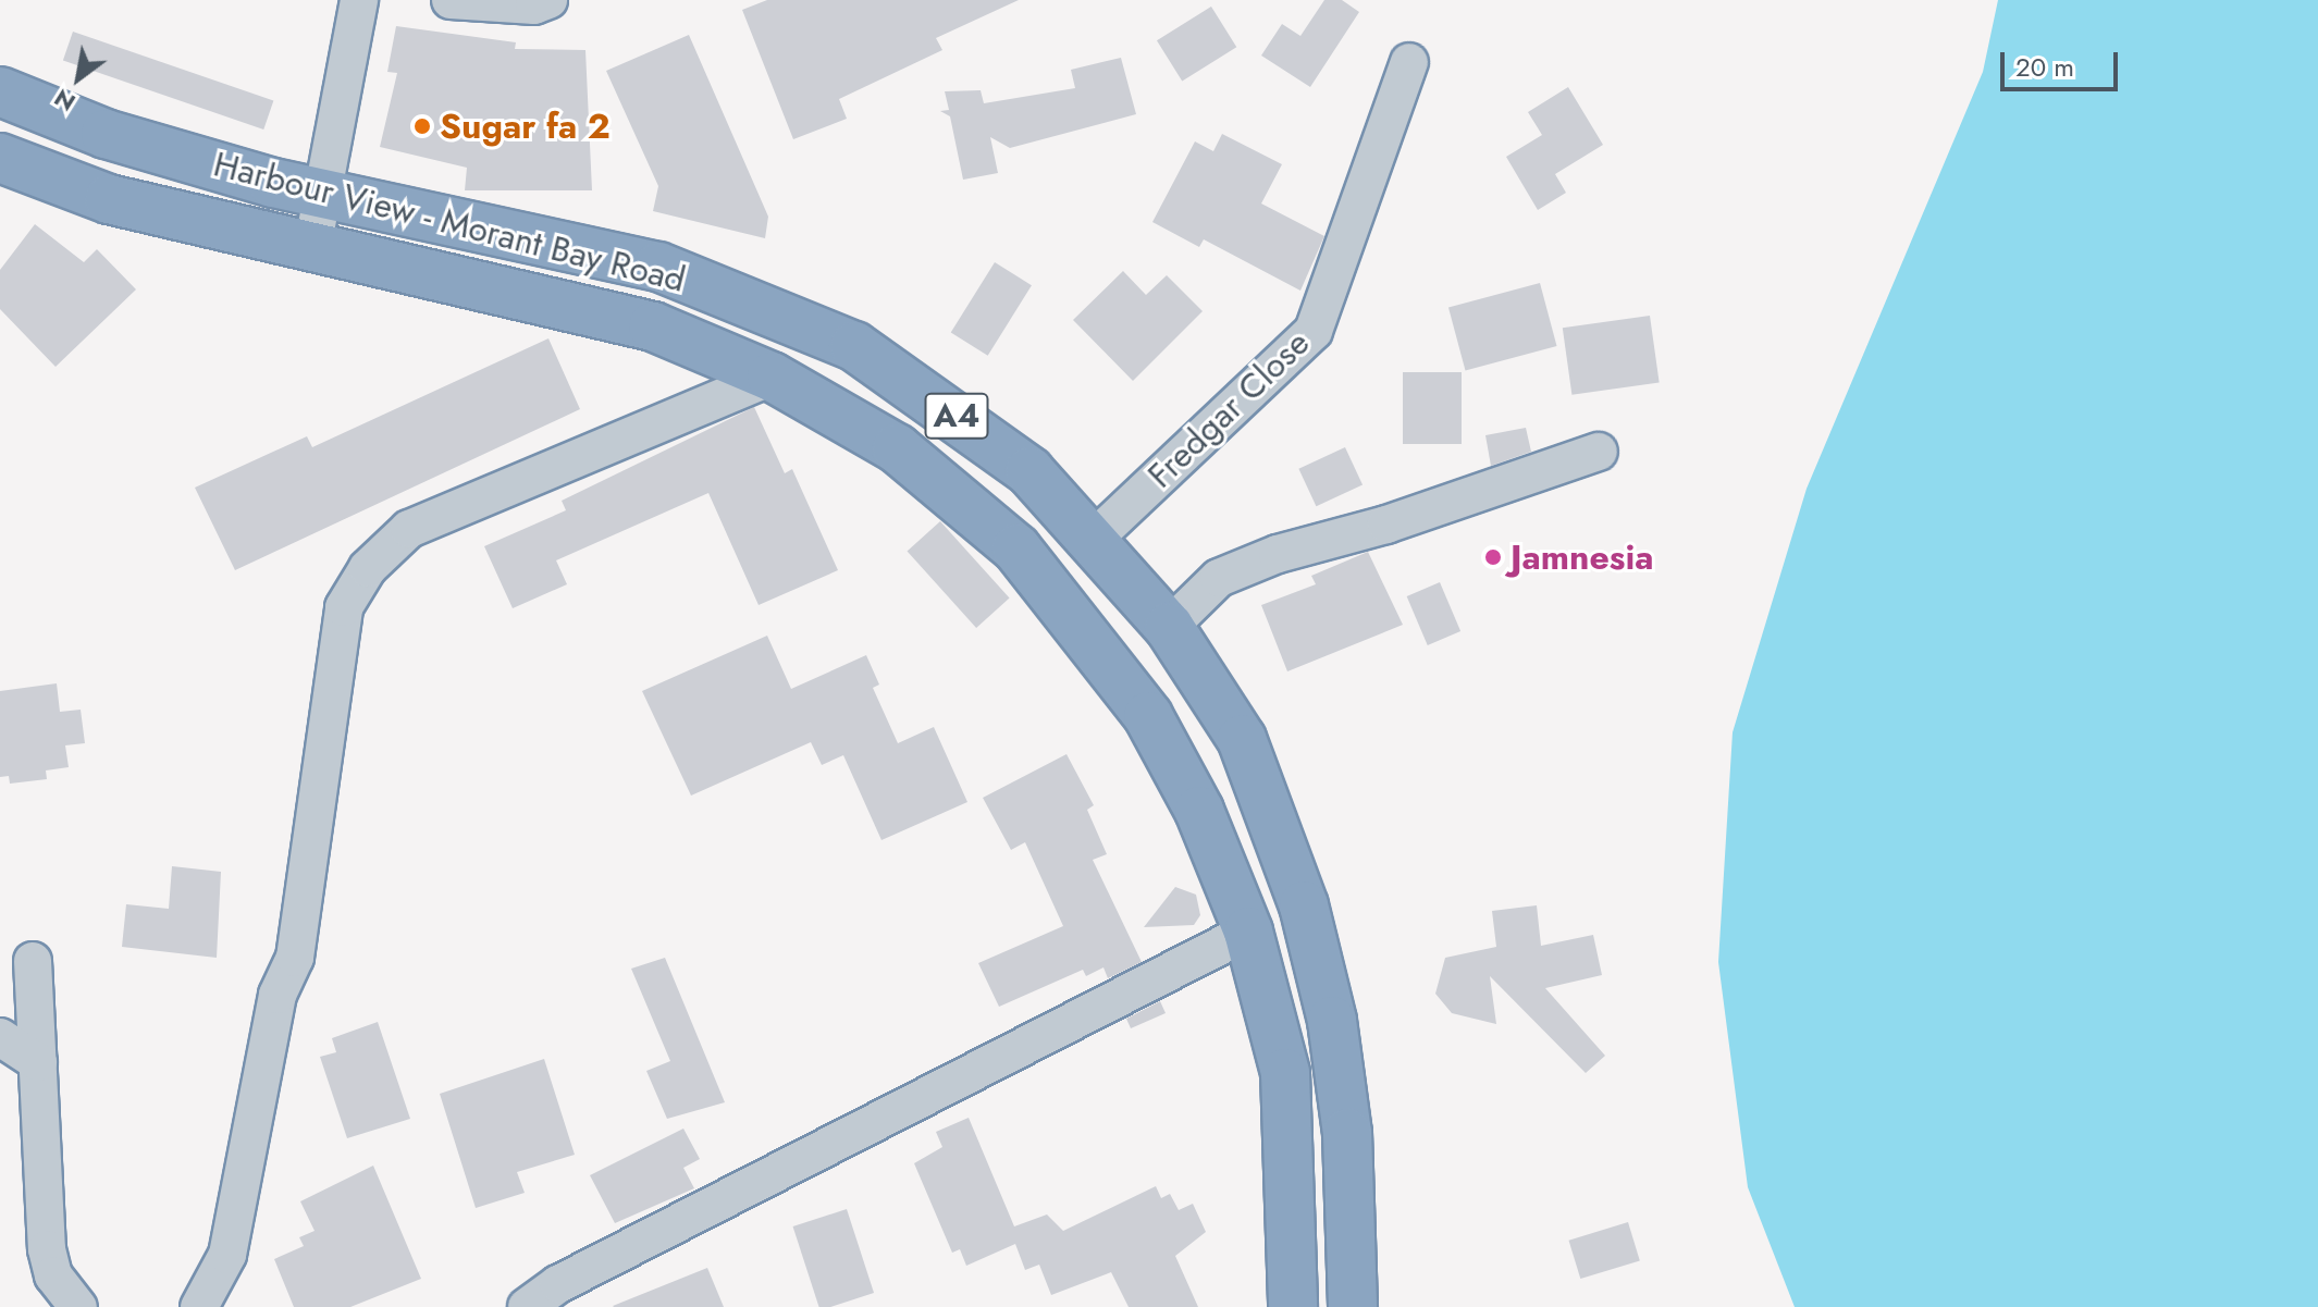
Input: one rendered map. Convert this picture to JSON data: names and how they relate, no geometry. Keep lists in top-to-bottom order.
{
  "streets": {
    "highway": ["Harbour View - Morant Bay Road", "A4"],
    "street": ["Fredgar Close"]
  },
  "crossings": [
    ["Harbour View - Morant Bay Road", "Fredgar Close"]
  ],
  "places": ["Sugar fa 2", "Jamnesia"],
  "scale_bar": "20 m",
  "north": "bottom left"
}
